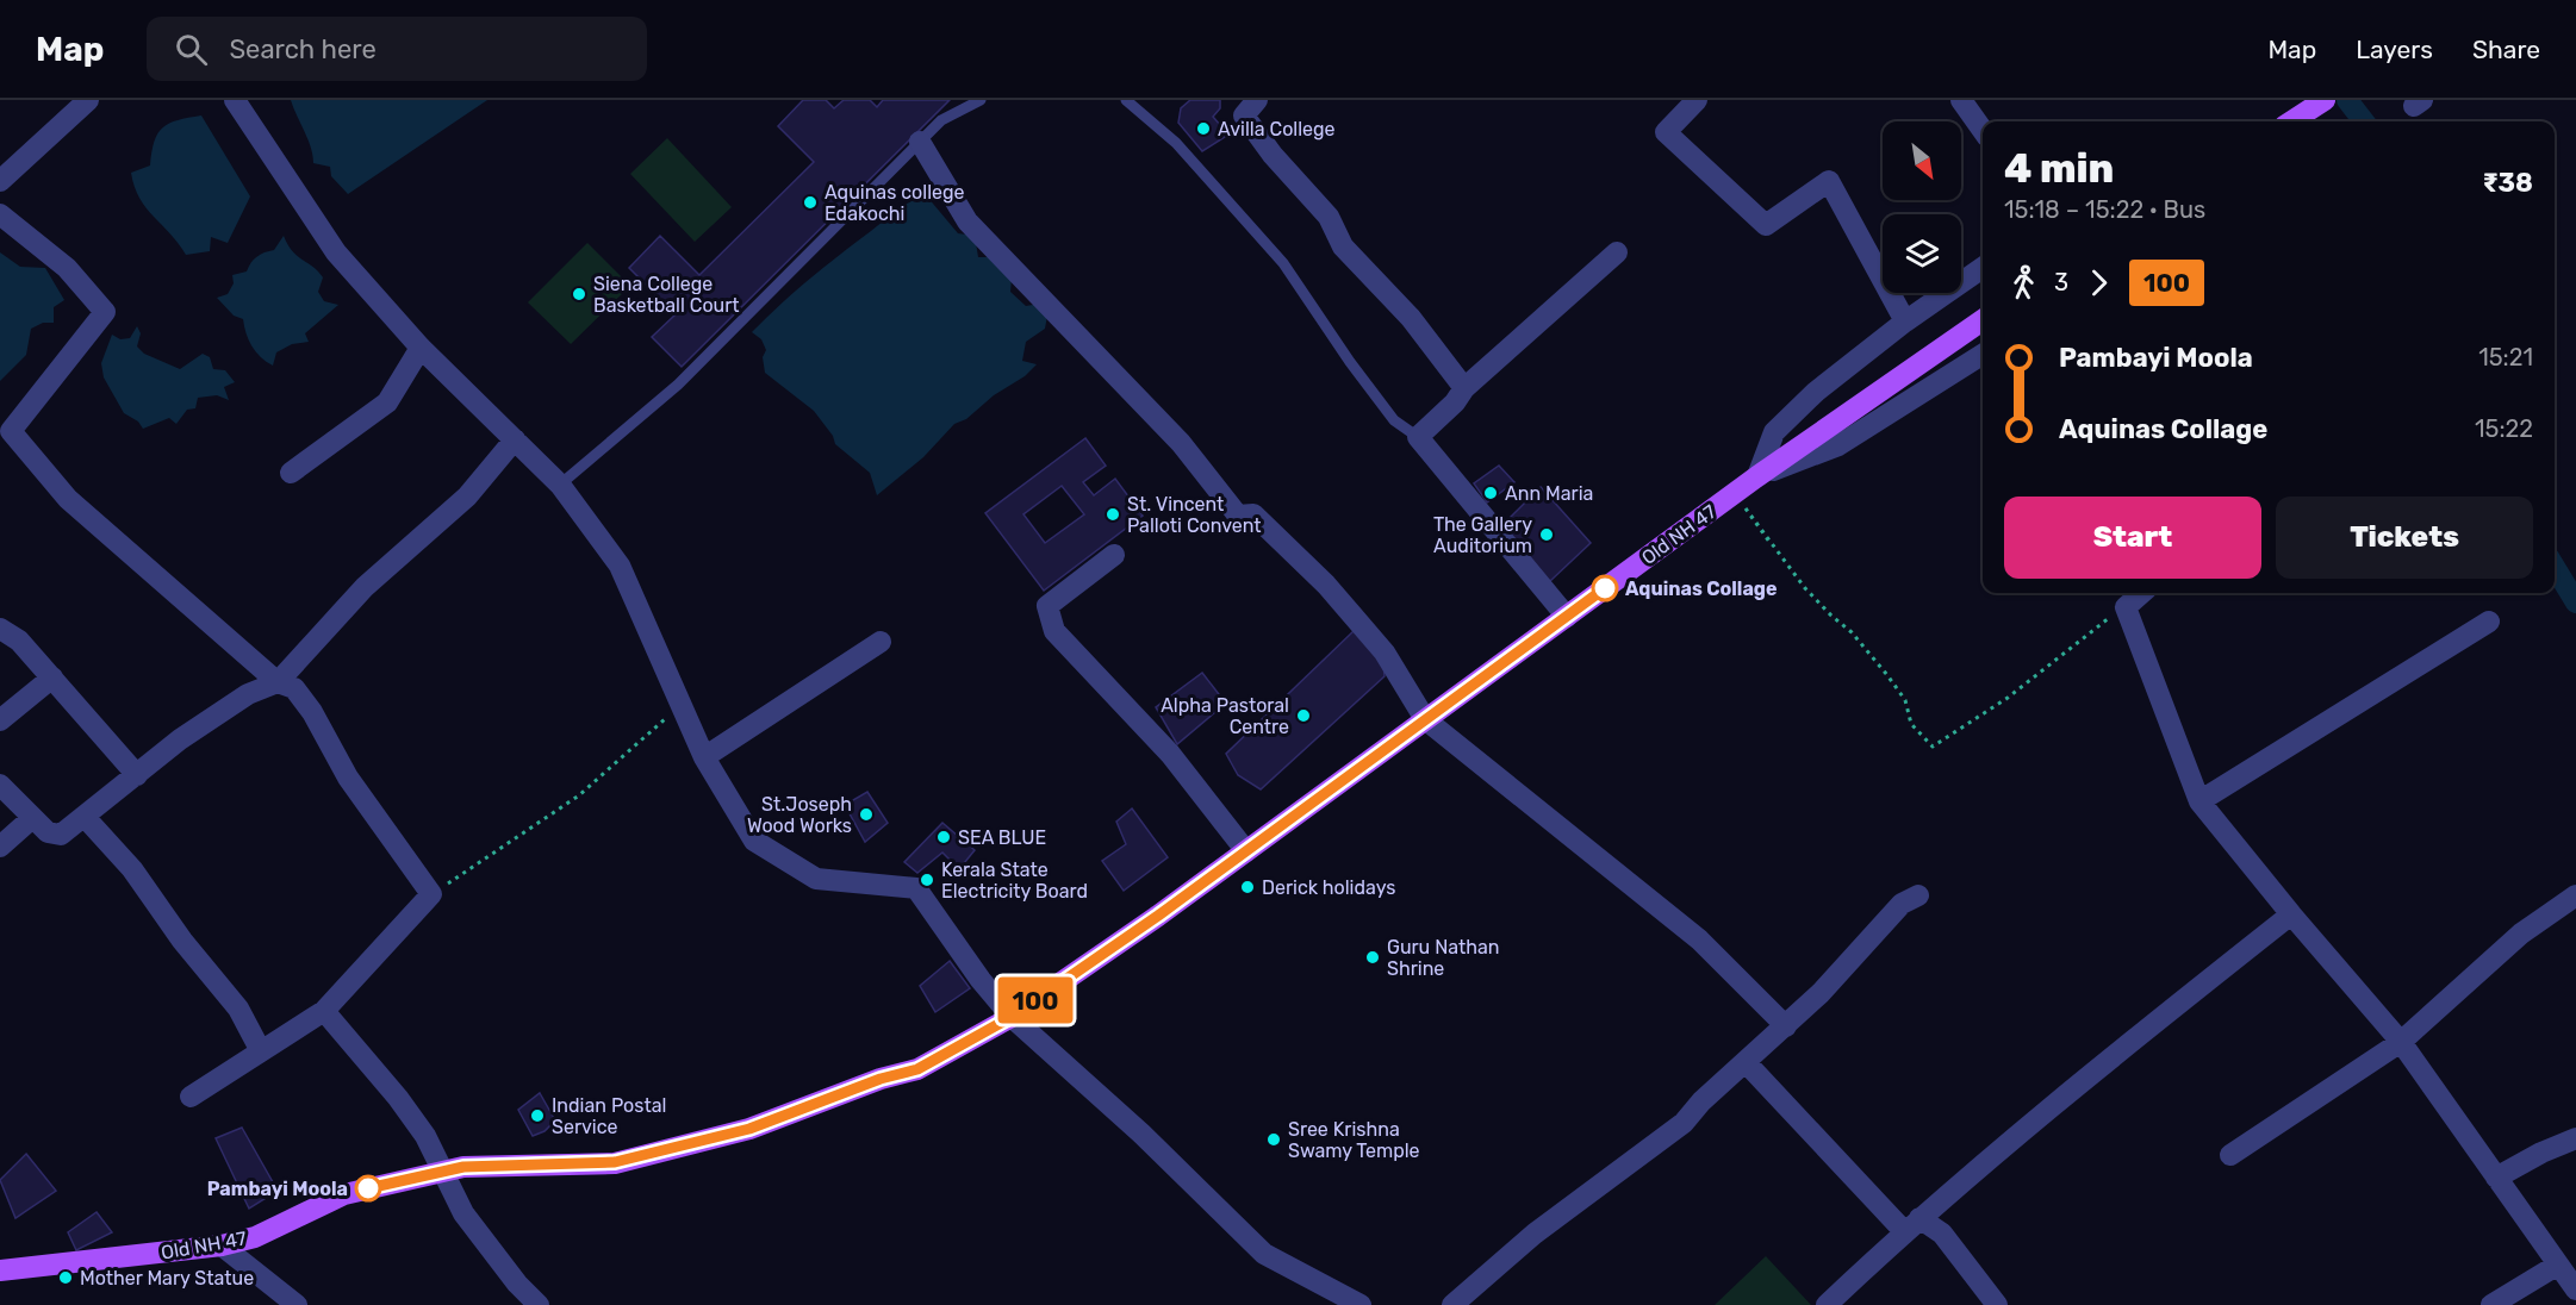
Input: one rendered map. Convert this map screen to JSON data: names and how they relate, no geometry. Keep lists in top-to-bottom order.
{
  "streets": {
    "main road": ["Old NH 47"]
  },
  "places": [
    "Avilla College",
    "Aquinas college Edakochi",
    "Siena College Basketball Court",
    "Ann Maria",
    "St. Vincent Palloti Convent",
    "The Gallery Auditorium",
    "Aquinas Collage",
    "Alpha Pastoral Centre",
    "St.Joseph Wood Works",
    "SEA BLUE",
    "Kerala State Electricity Board",
    "Derick holidays",
    "Guru Nathan Shrine",
    "Indian Postal Service",
    "Sree Krishna Swamy Temple",
    "Pambayi Moola",
    "Mother Mary Statue"
  ],
  "lines": ["bus line 100"],
  "north": "bottom right",
  "page": {
    "header": "Map",
    "search": "Search here",
    "nav": ["Map", "Layers", "Share"],
    "on_map": "100",
    "heading": ["4 min", "15:18 – 15:22 · Bus", "₹38"],
    "legs": ["3", "100"],
    "list": [
      {
        "name": "Pambayi Moola",
        "value": "15:21"
      },
      {
        "name": "Aquinas Collage",
        "value": "15:22"
      }
    ],
    "buttons": ["Start", "Tickets"]
  }
}
